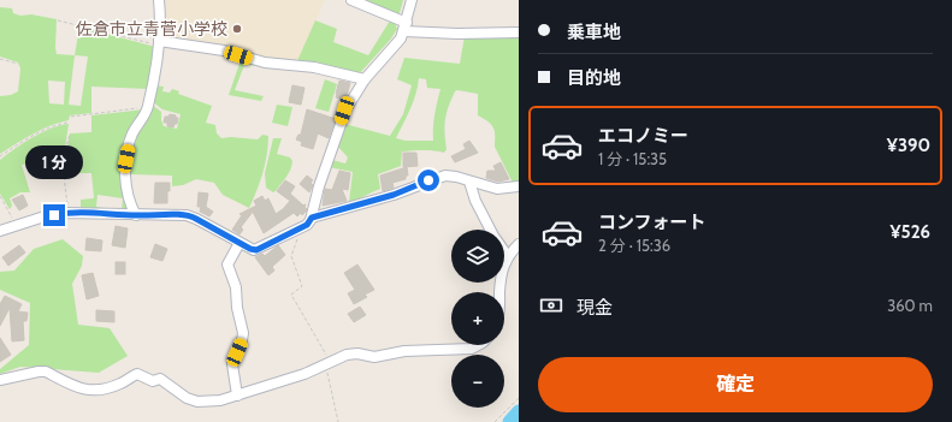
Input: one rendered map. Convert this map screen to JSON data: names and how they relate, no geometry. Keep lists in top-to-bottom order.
{
  "places": ["佐倉市立青菅小学校"],
  "page": {
    "banner": ["乗車地", "目的地"],
    "list": [
      {
        "name": "エコノミー",
        "note": "1 分 · 15:35",
        "value": "¥390"
      },
      {
        "name": "コンフォート",
        "note": "2 分 · 15:36",
        "value": "¥526"
      }
    ],
    "bubble": "1 分",
    "map_buttons": ["+", "−"],
    "pay": ["現金", "360 m"],
    "buttons": "確定"
  }
}
